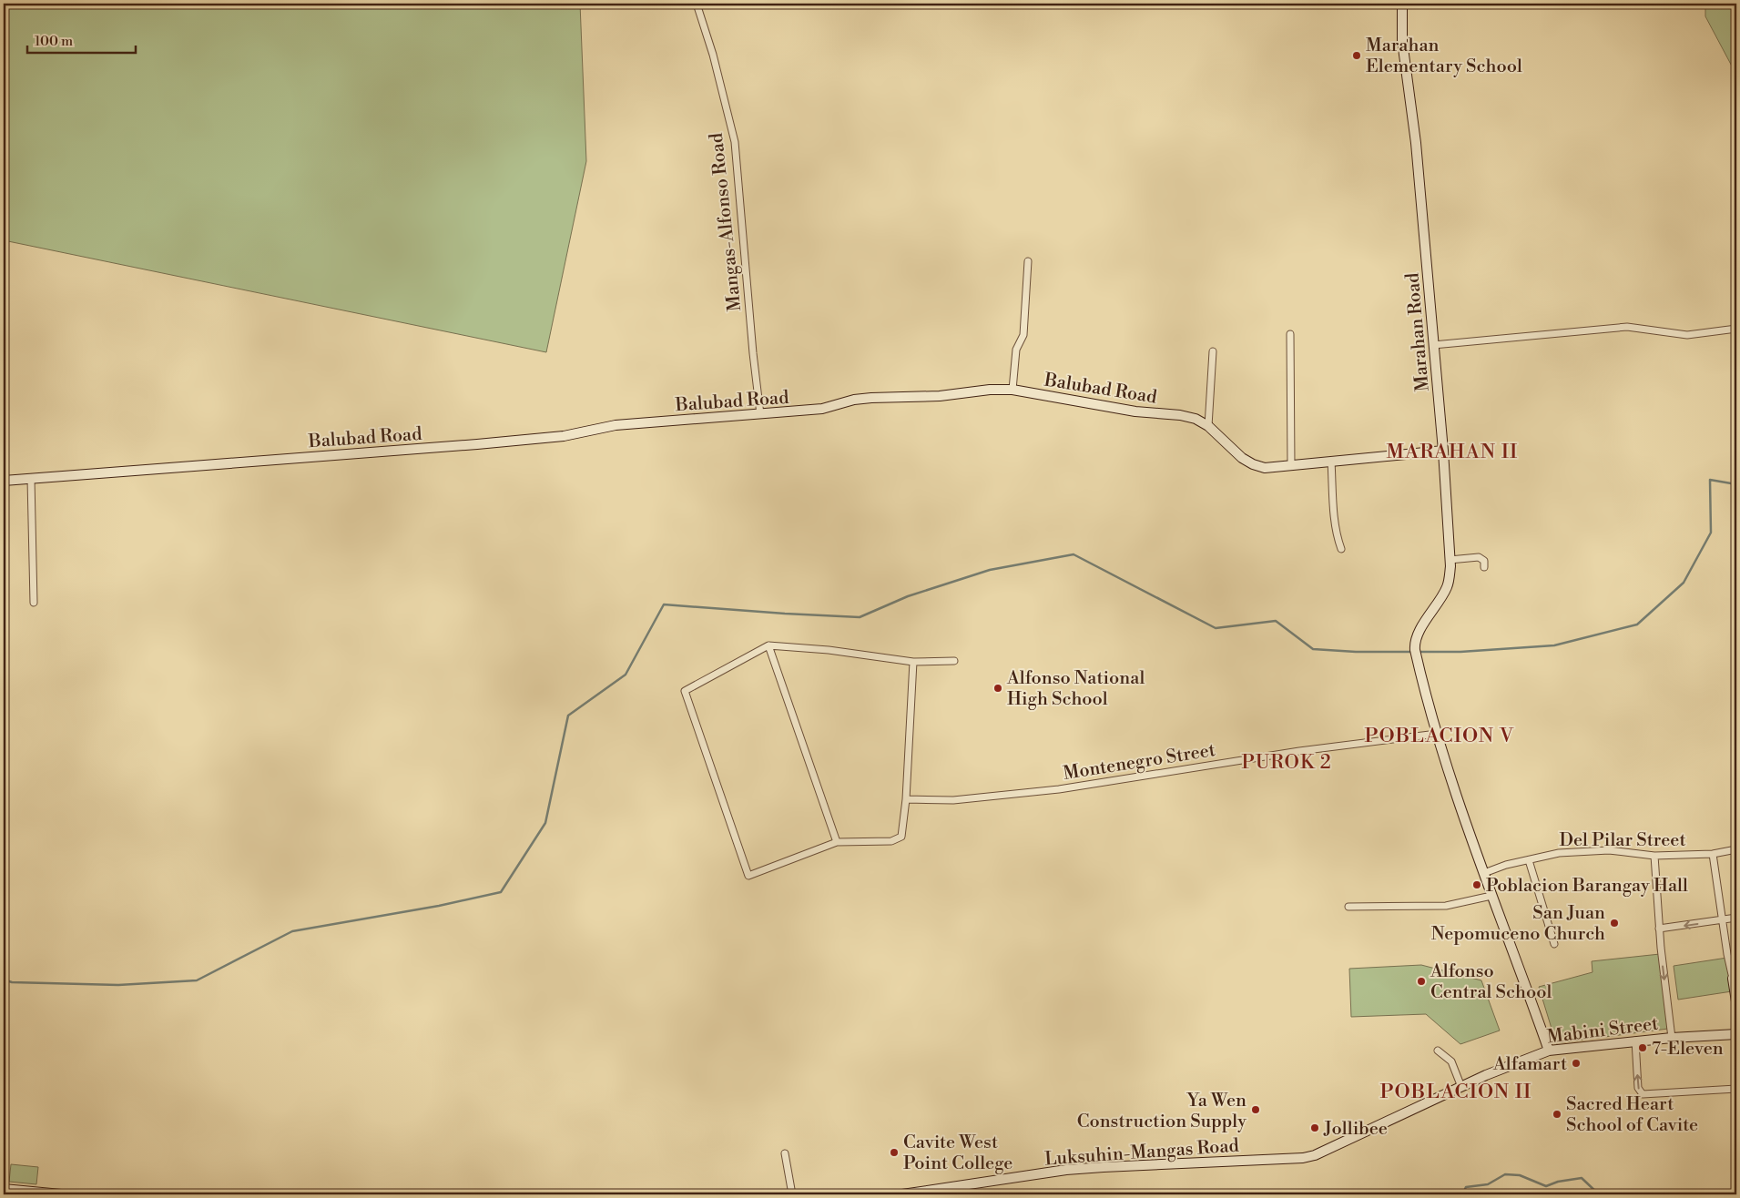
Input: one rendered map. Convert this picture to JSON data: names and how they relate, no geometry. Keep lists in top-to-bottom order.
{
  "streets": {
    "main road": [
      "Marahan Road",
      "Balubad Road",
      "Mabini Street",
      "Luksuhin-Mangas Road"
    ],
    "street": ["Mangas-Alfonso Road", "Montenegro Street", "Del Pilar Street"]
  },
  "crossings": [
    ["Mangas-Alfonso Road", "Balubad Road"],
    ["Marahan Road", "Balubad Road"],
    ["Marahan Road", "Montenegro Street"],
    ["Mabini Street", "Luksuhin-Mangas Road"]
  ],
  "districts": [
    "MARAHAN II",
    "POBLACION V",
    "PUROK 2",
    "POBLACION II"
  ],
  "places": [
    "Marahan Elementary School",
    "Alfonso National High School",
    "Poblacion Barangay Hall",
    "San Juan Nepomuceno Church",
    "Alfonso Central School",
    "7-Eleven",
    "Alfamart",
    "Ya Wen Construction Supply",
    "Sacred Heart School of Cavite",
    "Jollibee",
    "Cavite West Point College"
  ],
  "scale_bar": "100 m"
}
